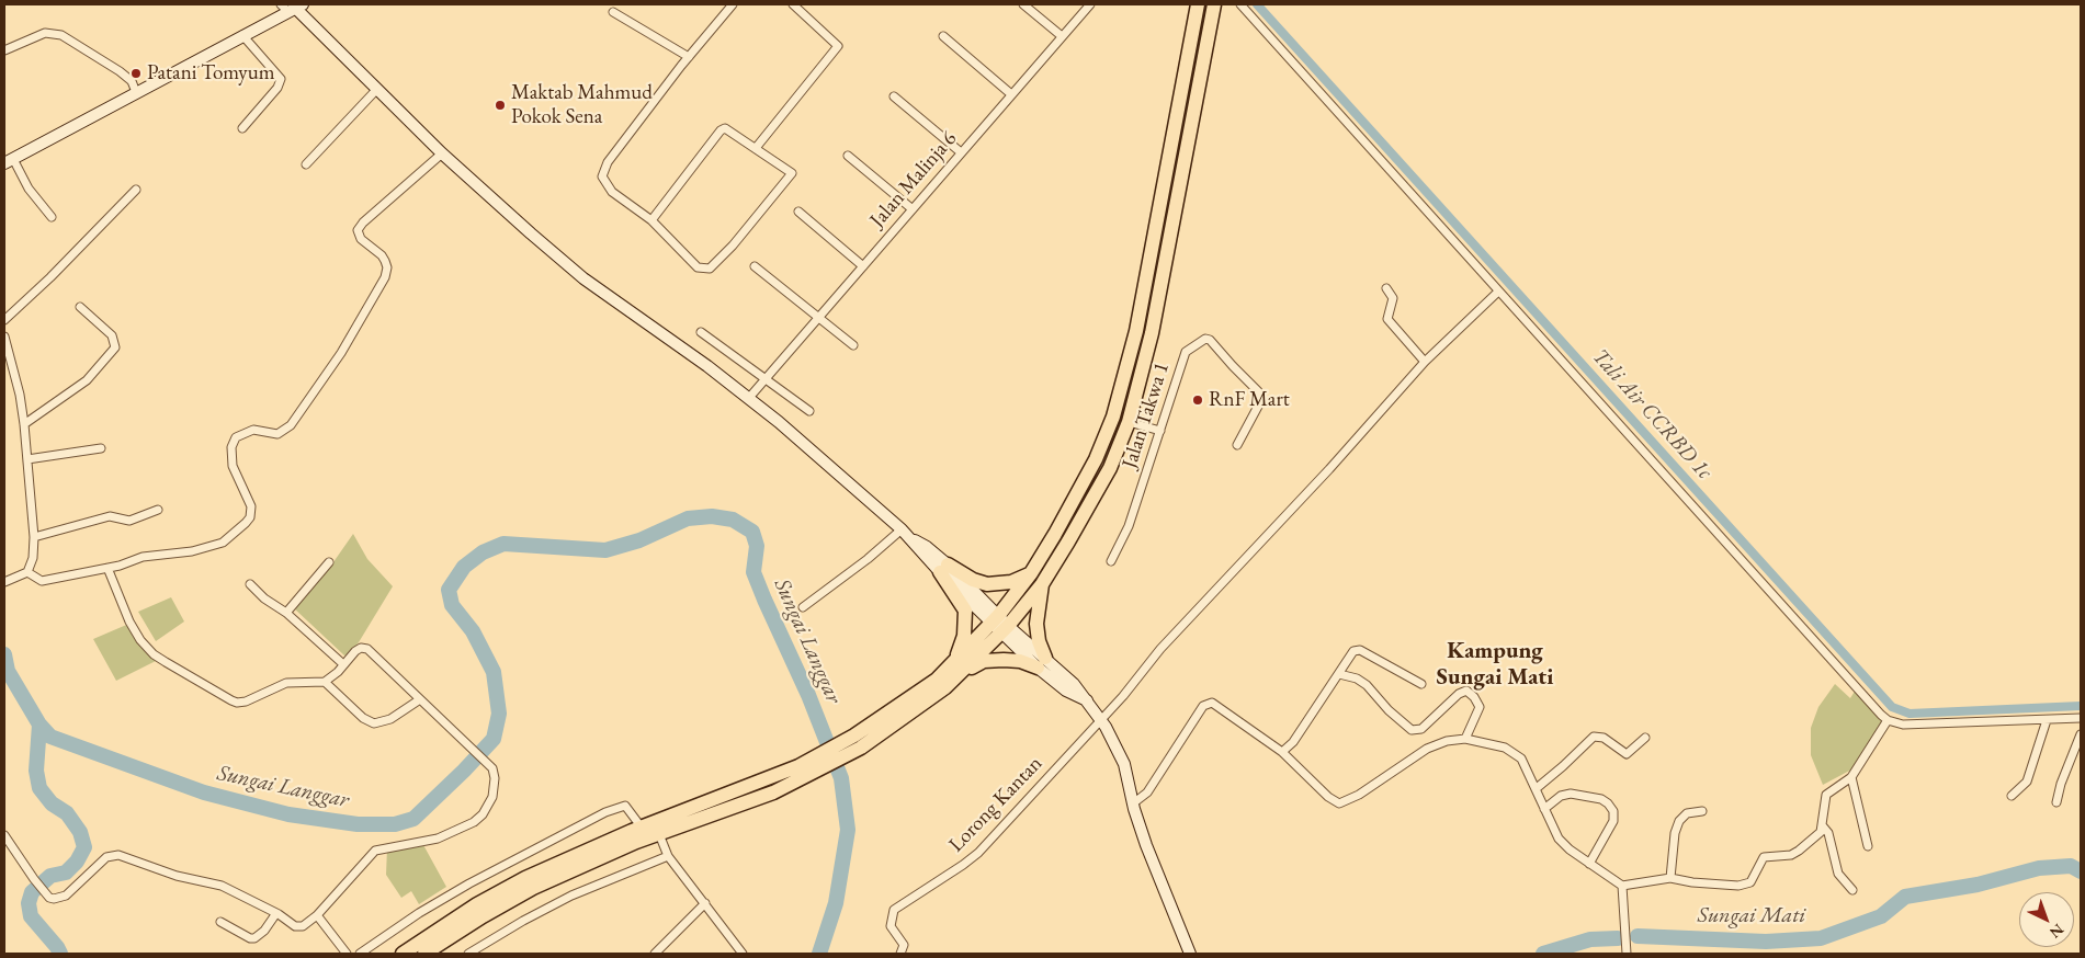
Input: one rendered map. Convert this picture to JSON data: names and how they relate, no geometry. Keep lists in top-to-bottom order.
{
  "streets": {
    "street": ["Jalan Malinja 6", "Jalan Takwa 1", "Lorong Kantan"]
  },
  "districts": ["Kampung Sungai Mati"],
  "water": ["Tali Air CCRBD 1c", "Sungai Langgar", "Sungai Mati"],
  "places": ["Patani Tomyum", "Maktab Mahmud Pokok Sena", "RnF Mart"],
  "north": "bottom right"
}
